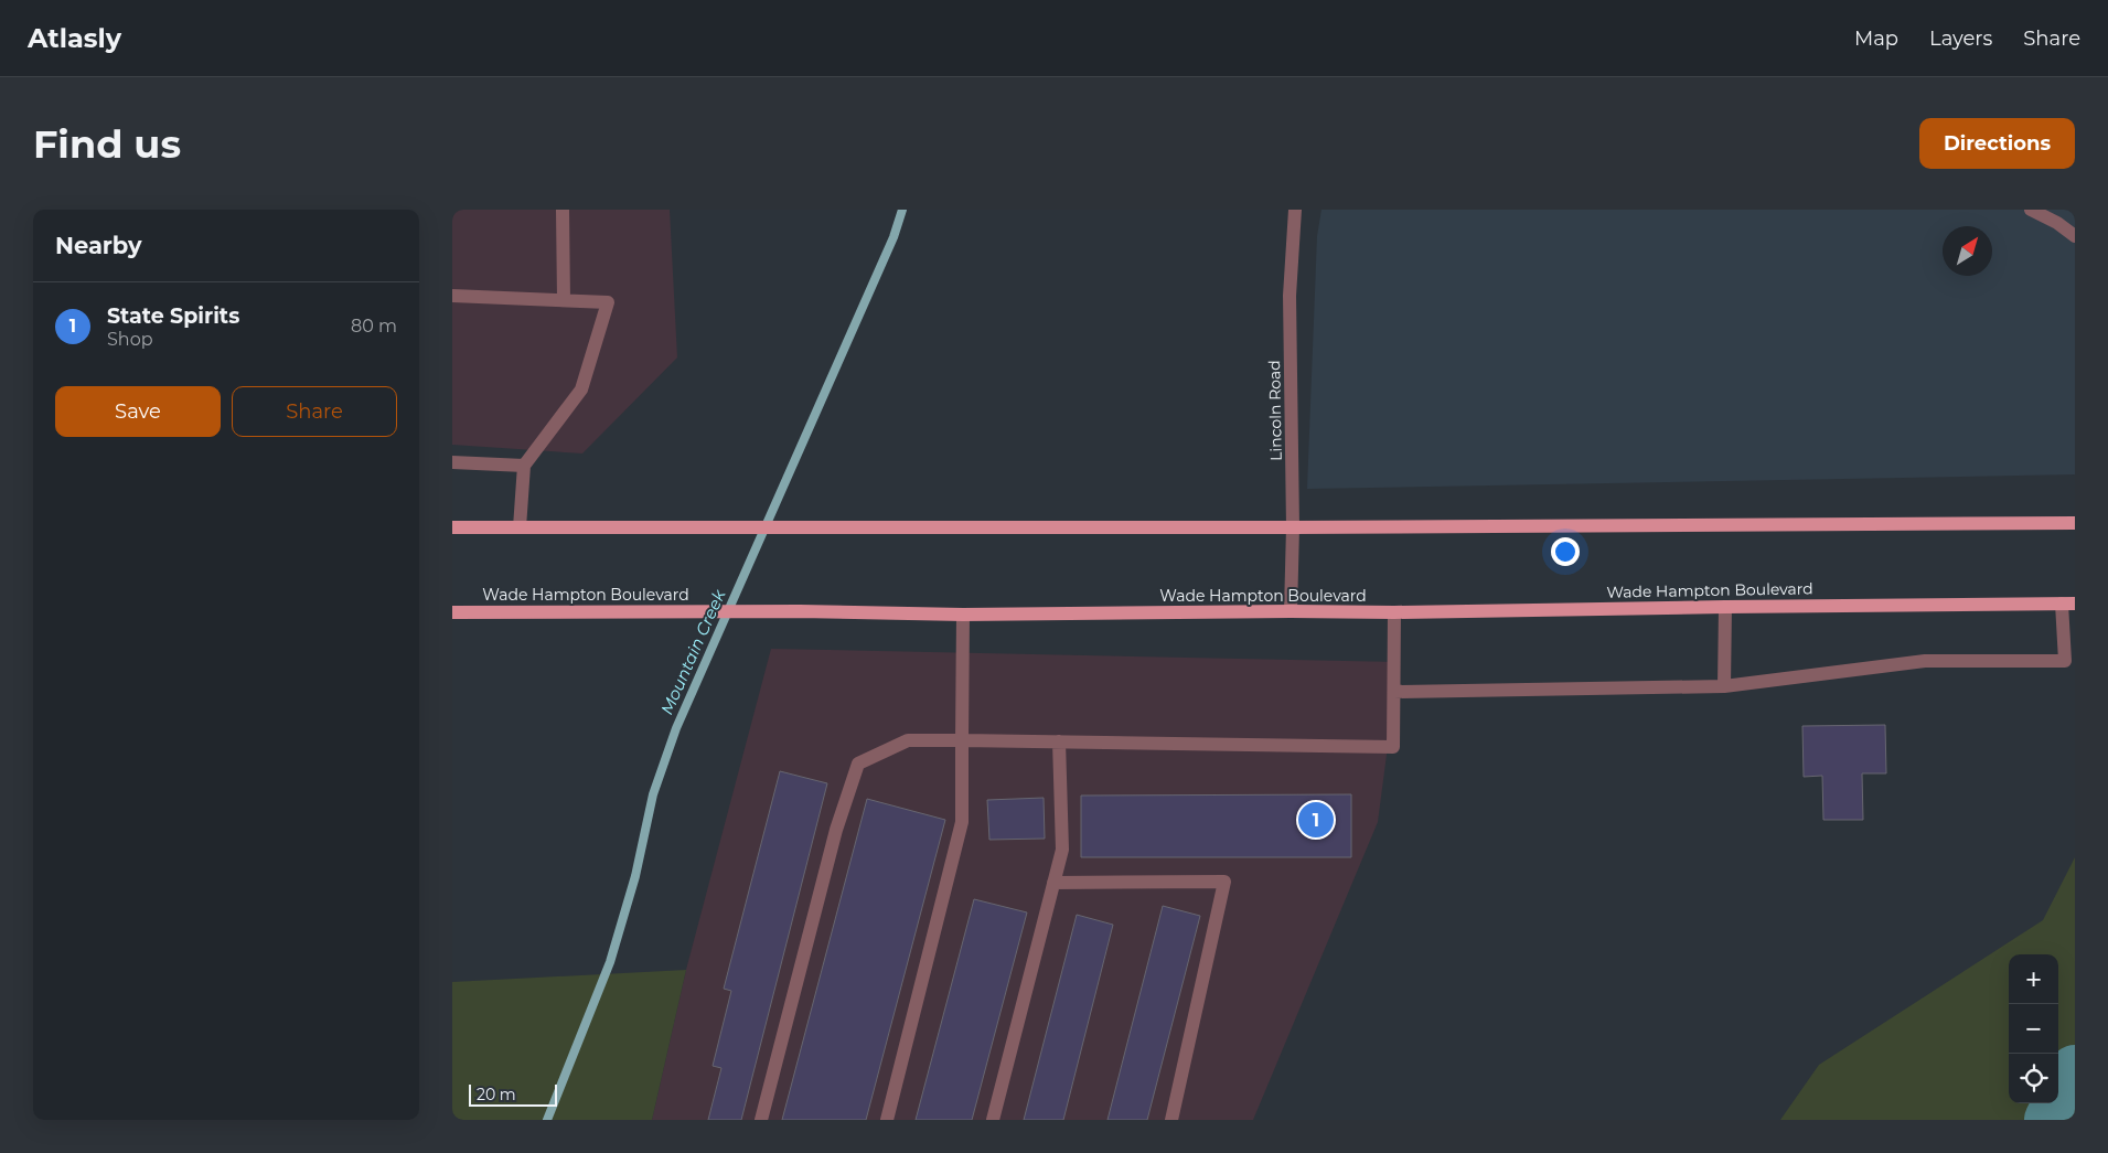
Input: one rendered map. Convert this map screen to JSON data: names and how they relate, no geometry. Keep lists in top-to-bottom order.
{
  "streets": {
    "main road": ["Wade Hampton Boulevard"],
    "street": ["Lincoln Road"]
  },
  "crossings": [
    ["Lincoln Road", "Wade Hampton Boulevard"]
  ],
  "water": ["Mountain Creek"],
  "scale_bar": "20 m",
  "north": "top right",
  "page": {
    "header": "Atlasly",
    "nav": ["Map", "Layers", "Share"],
    "buttons": [
      "Directions",
      ["Save", "Share"]
    ],
    "title": "Find us",
    "heading": "Nearby",
    "list": [
      {
        "mark": "1",
        "name": "State Spirits",
        "note": "Shop",
        "value": "80 m"
      }
    ],
    "pins": "1",
    "map_buttons": ["+", "−"],
    "scale": "20 m"
  }
}
